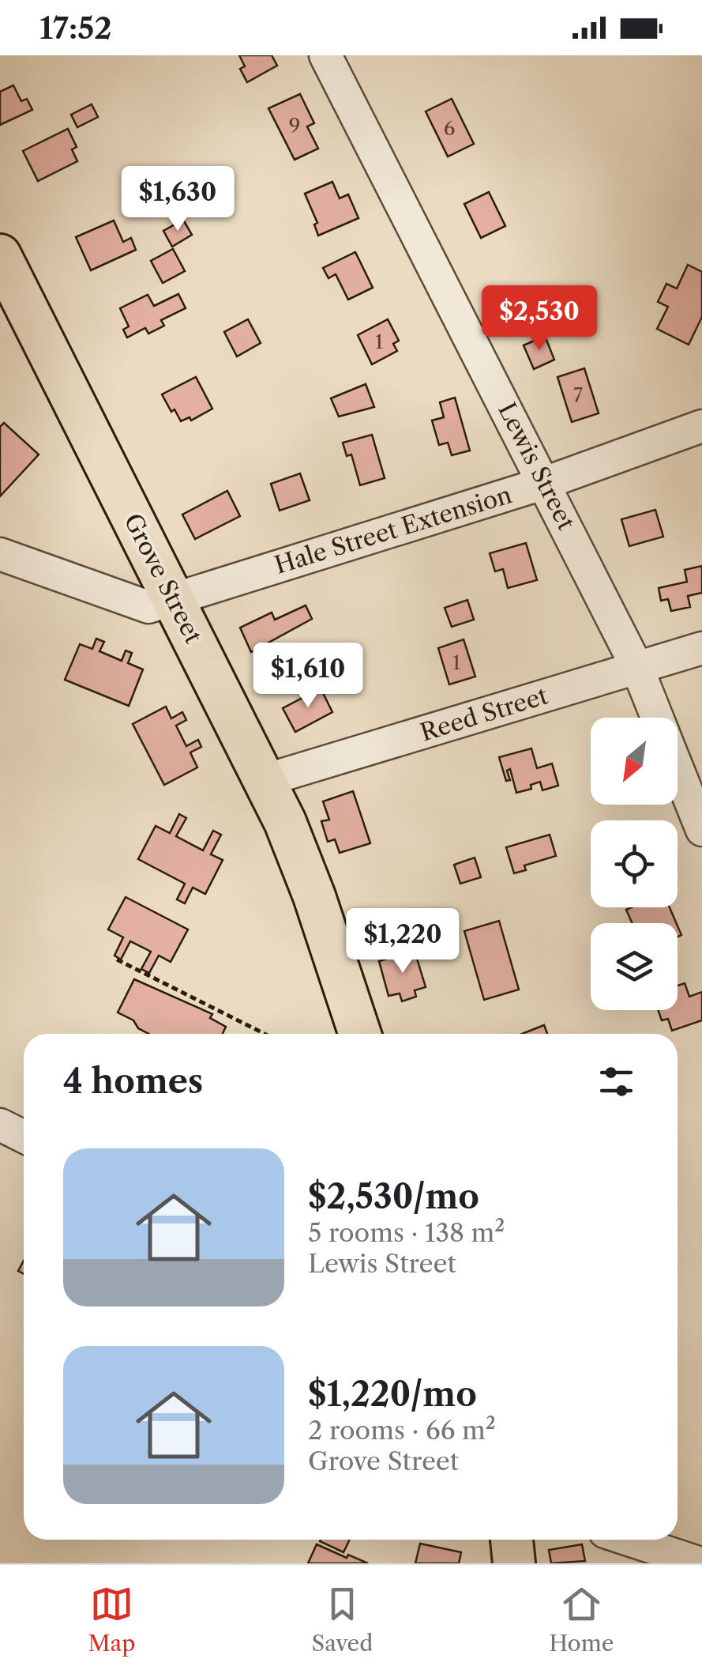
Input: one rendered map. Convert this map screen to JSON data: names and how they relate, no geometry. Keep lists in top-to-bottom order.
{
  "streets": {
    "main road": ["Grove Street"],
    "street": ["Lewis Street", "Hale Street Extension", "Reed Street"]
  },
  "crossings": [
    ["Lewis Street", "Hale Street Extension"],
    ["Lewis Street", "Reed Street"],
    ["Hale Street Extension", "Grove Street"],
    ["Grove Street", "Reed Street"]
  ],
  "house_numbers": [
    "9",
    "6",
    "1",
    "7",
    "1"
  ],
  "north": "bottom left",
  "page": {
    "status": "17:52",
    "price": [
      "$1,630",
      "$2,530",
      "$1,610",
      "$1,220"
    ],
    "heading": "4 homes",
    "list": [
      {
        "name": "$2,530/mo",
        "note": "5 rooms · 138 m² · Lewis Street"
      },
      {
        "name": "$1,220/mo",
        "note": "2 rooms · 66 m² · Grove Street"
      }
    ],
    "tabs": ["Map", "Saved", "Home"]
  }
}
